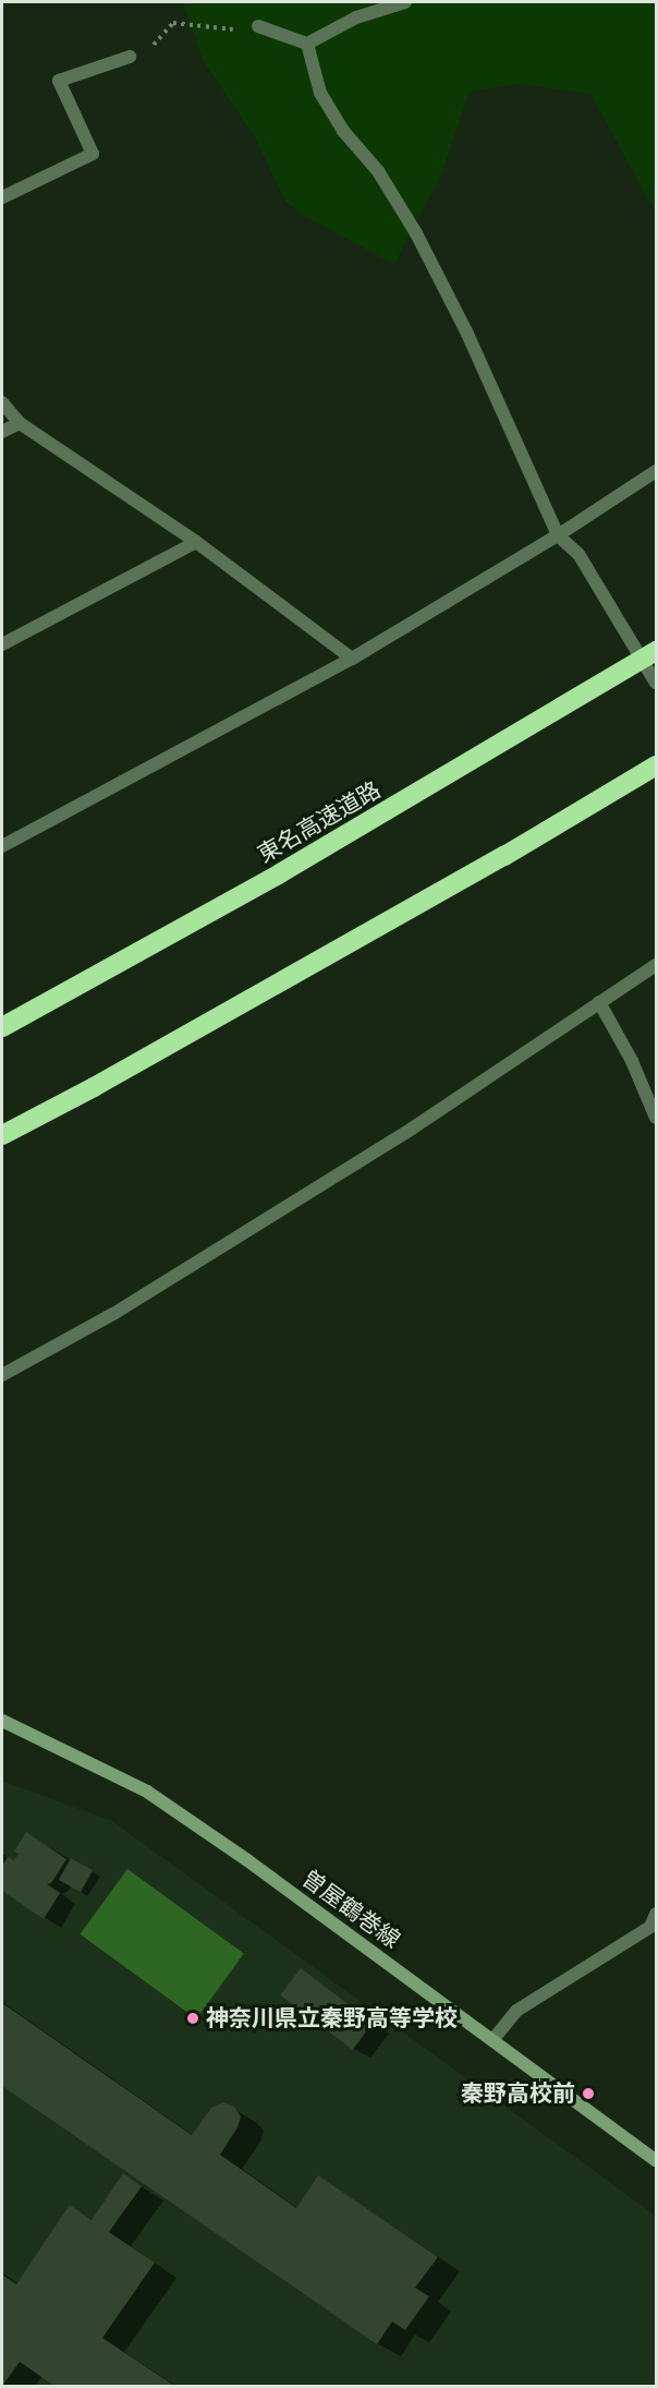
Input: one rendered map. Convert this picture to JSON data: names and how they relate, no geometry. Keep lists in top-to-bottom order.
{
  "streets": {
    "highway": ["東名高速道路"],
    "main road": ["曽屋鶴巻線"]
  },
  "places": ["神奈川県立秦野高等学校", "秦野高校前"]
}
